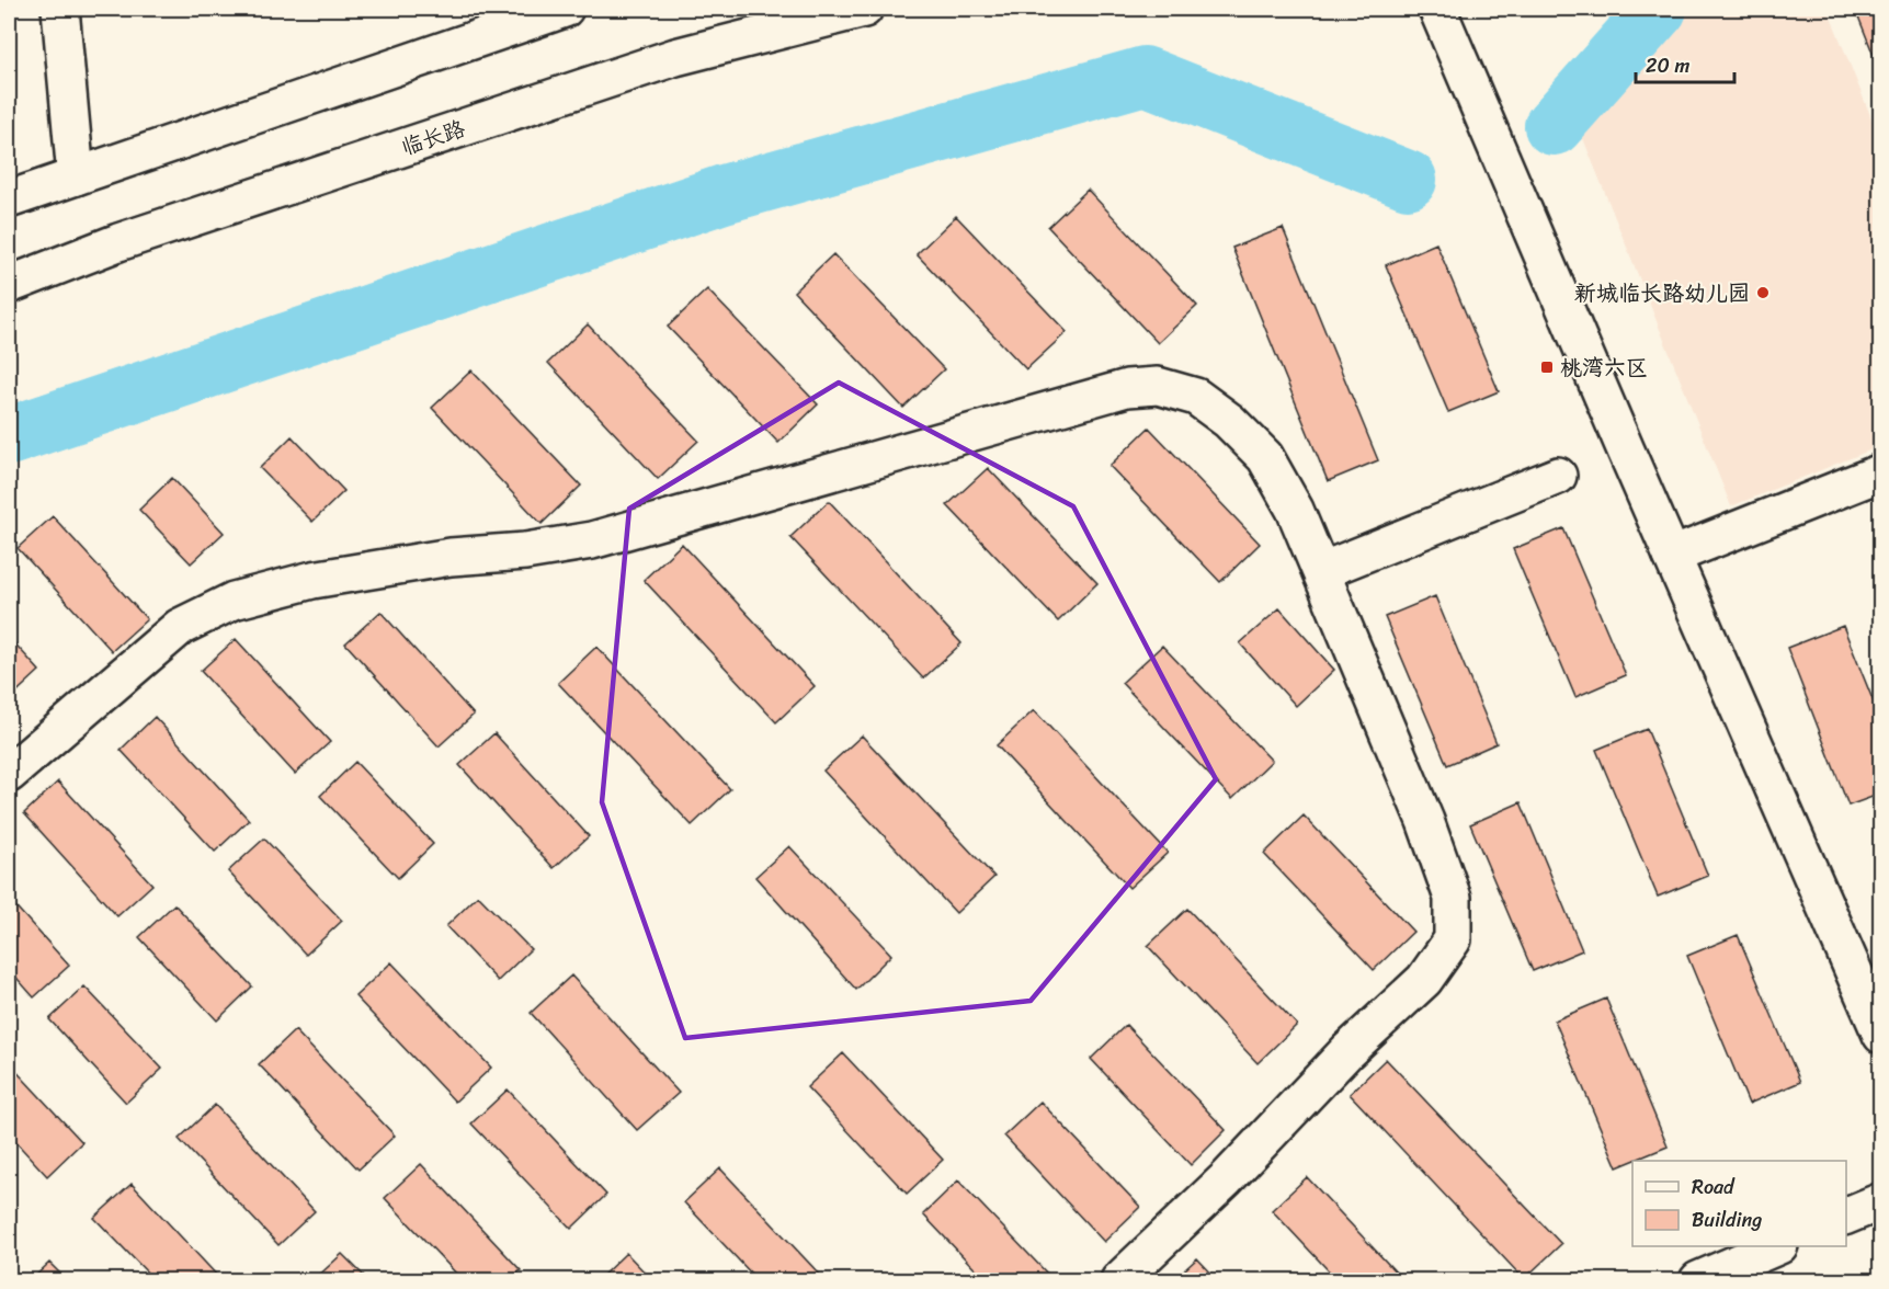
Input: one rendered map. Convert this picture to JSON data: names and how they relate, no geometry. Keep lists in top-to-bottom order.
{
  "streets": {
    "street": ["临长路"]
  },
  "places": {
    "other": ["新城临长路幼儿园"],
    "transit": ["桃湾六区"]
  },
  "legend": ["Road", "Building"],
  "scale_bar": "20 m"
}
